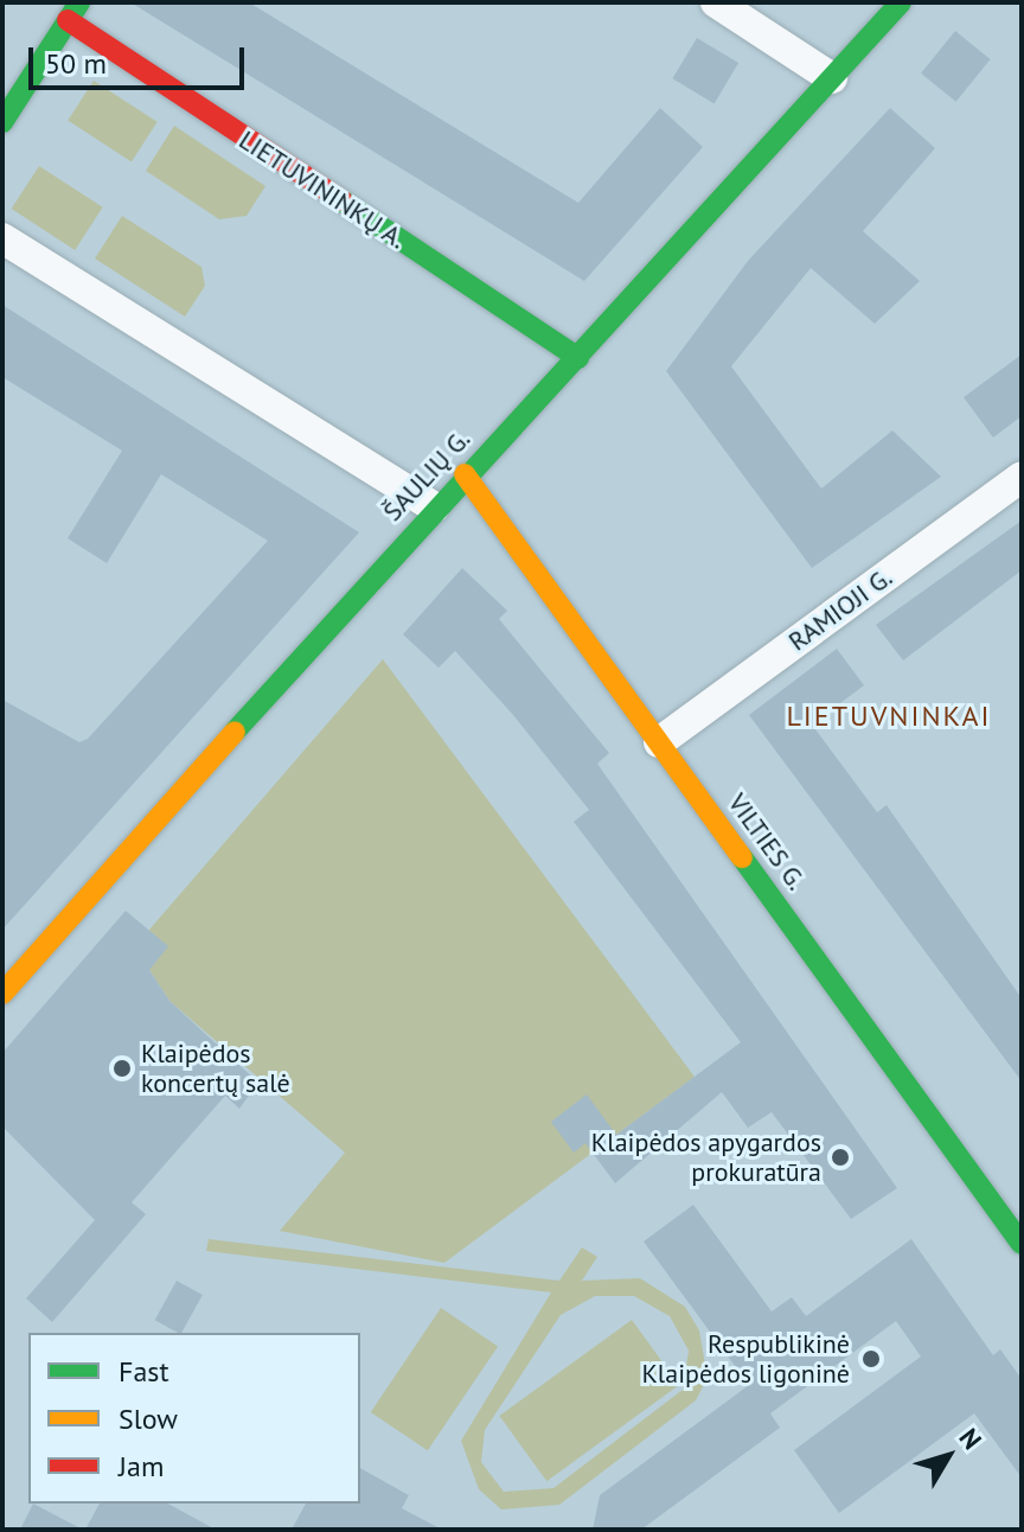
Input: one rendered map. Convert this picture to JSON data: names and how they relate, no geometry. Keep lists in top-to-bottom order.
{
  "streets": {
    "street": [
      "LIETUVININKŲ A.",
      "ŠAULIŲ G.",
      "RAMIOJI G.",
      "VILTIES G."
    ]
  },
  "crossings": [
    ["LIETUVININKŲ A.", "ŠAULIŲ G."],
    ["ŠAULIŲ G.", "VILTIES G."],
    ["RAMIOJI G.", "VILTIES G."]
  ],
  "districts": ["LIETUVNINKAI"],
  "places": ["Klaipėdos koncertų salė", "Klaipėdos apygardos prokuratūra", "Respublikinė Klaipėdos ligoninė"],
  "legend": ["Fast", "Slow", "Jam"],
  "scale_bar": "50 m",
  "north": "top right"
}
